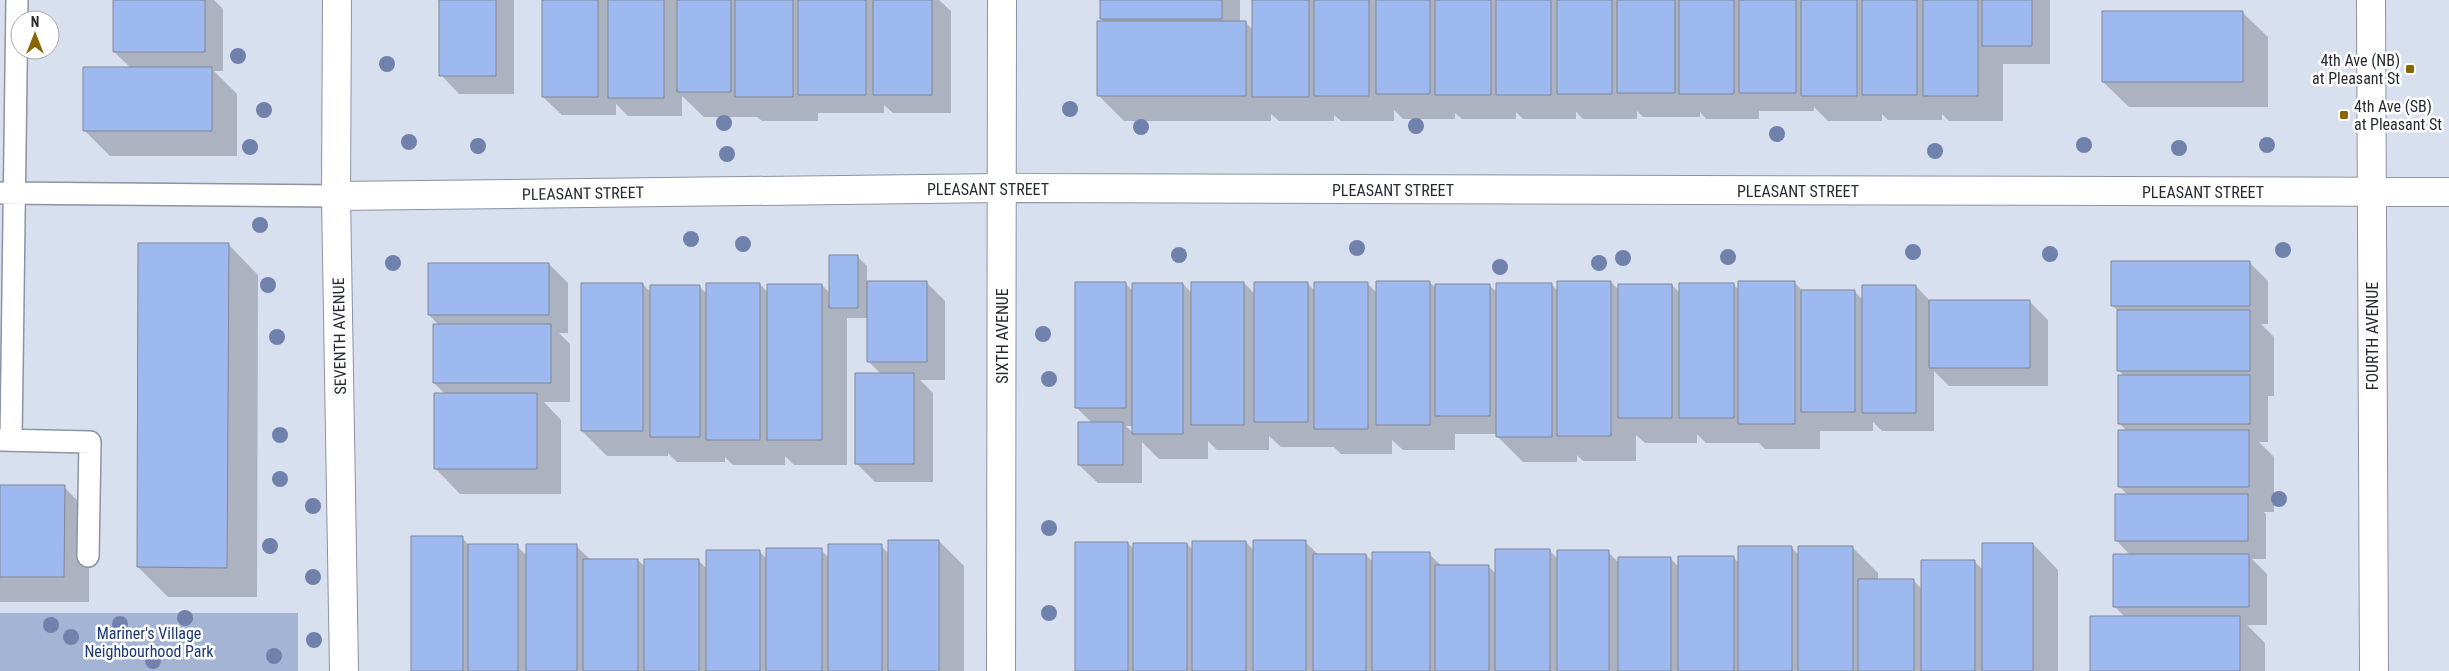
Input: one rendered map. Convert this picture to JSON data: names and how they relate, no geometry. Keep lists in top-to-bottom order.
{
  "streets": {
    "street": [
      "PLEASANT STREET",
      "SEVENTH AVENUE",
      "SIXTH AVENUE",
      "FOURTH AVENUE"
    ]
  },
  "crossings": [
    ["PLEASANT STREET", "SEVENTH AVENUE"],
    ["PLEASANT STREET", "SIXTH AVENUE"],
    ["PLEASANT STREET", "FOURTH AVENUE"]
  ],
  "parks": ["Mariner's Village Neighbourhood Park"],
  "places": {
    "transit": ["4th Ave (NB) at Pleasant St", "4th Ave (SB) at Pleasant St"]
  },
  "north": "top"
}
